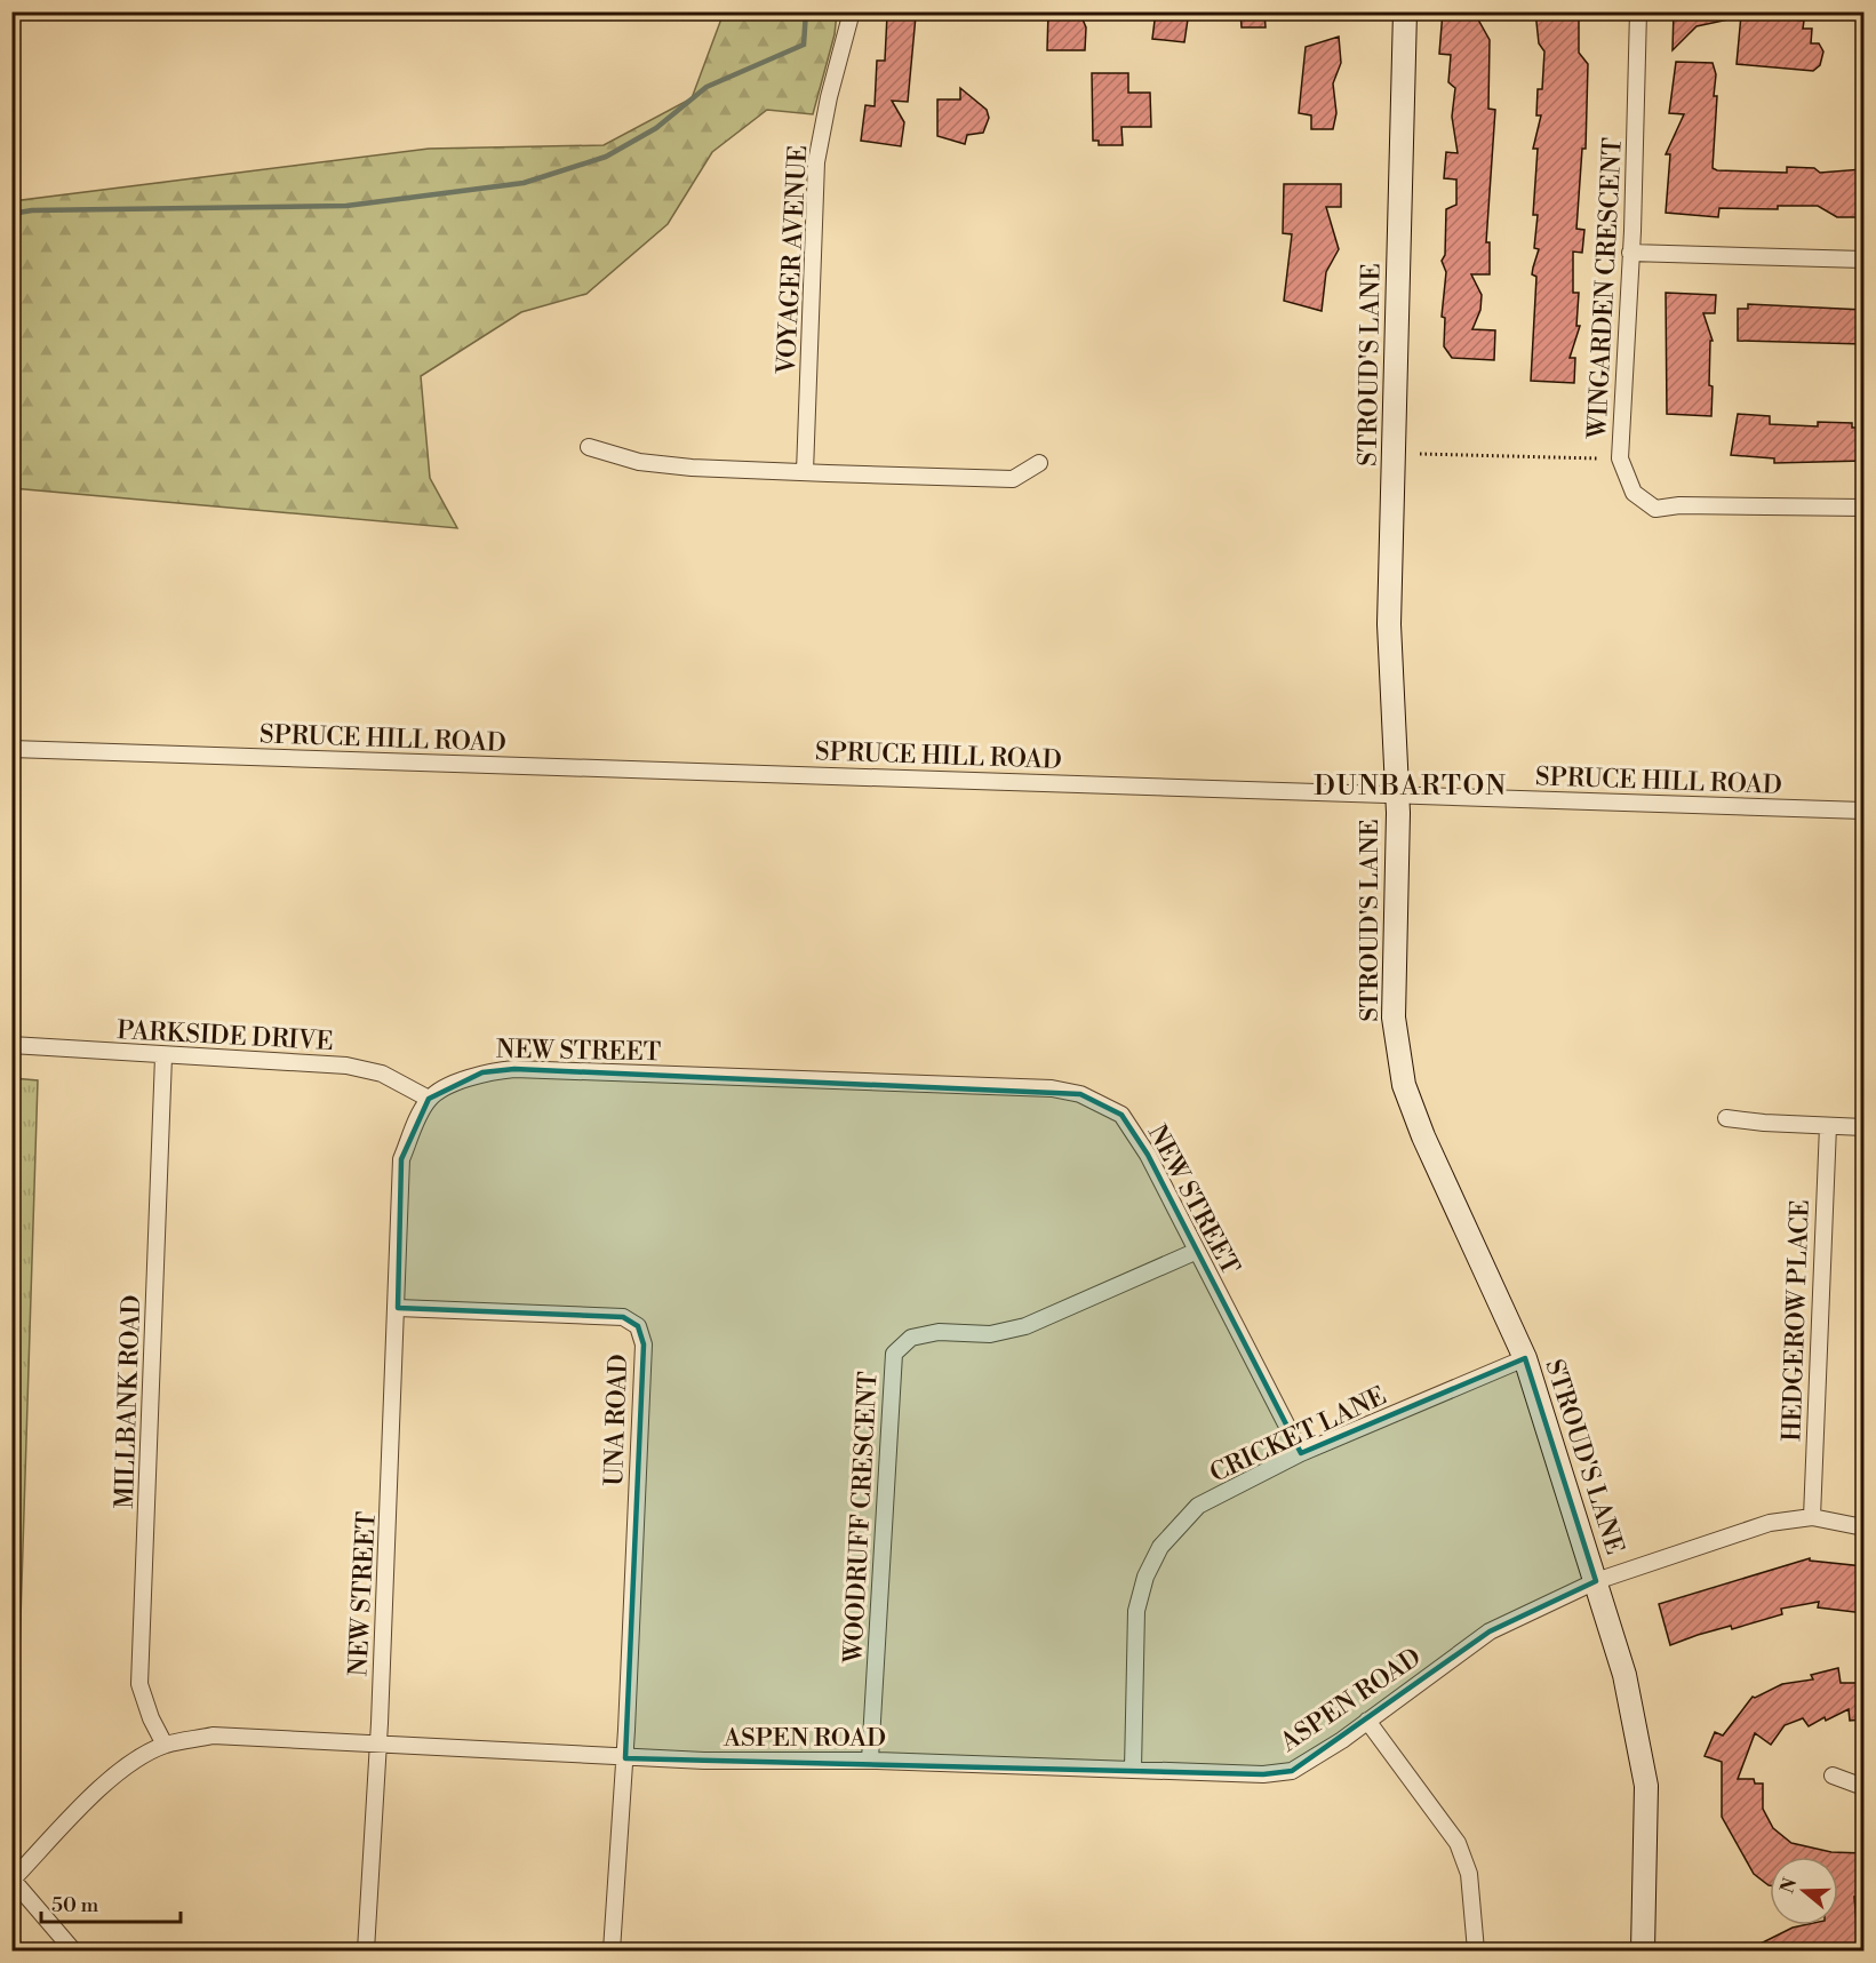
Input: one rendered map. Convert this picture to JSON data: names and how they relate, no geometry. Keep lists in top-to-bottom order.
{
  "streets": {
    "street": [
      "VOYAGER AVENUE",
      "WINGARDEN CRESCENT",
      "STROUD'S LANE",
      "SPRUCE HILL ROAD",
      "PARKSIDE DRIVE",
      "NEW STREET",
      "HEDGEROW PLACE",
      "MILLBANK ROAD",
      "UNA ROAD",
      "CRICKET LANE",
      "WOODRUFF CRESCENT",
      "ASPEN ROAD"
    ]
  },
  "crossings": [
    ["STROUD'S LANE", "SPRUCE HILL ROAD"],
    ["STROUD'S LANE", "CRICKET LANE"],
    ["STROUD'S LANE", "ASPEN ROAD"],
    ["PARKSIDE DRIVE", "NEW STREET"],
    ["PARKSIDE DRIVE", "MILLBANK ROAD"],
    ["NEW STREET", "UNA ROAD"],
    ["NEW STREET", "CRICKET LANE"],
    ["NEW STREET", "WOODRUFF CRESCENT"],
    ["NEW STREET", "ASPEN ROAD"],
    ["HEDGEROW PLACE", "ASPEN ROAD"],
    ["MILLBANK ROAD", "ASPEN ROAD"],
    ["UNA ROAD", "ASPEN ROAD"],
    ["CRICKET LANE", "ASPEN ROAD"],
    ["WOODRUFF CRESCENT", "ASPEN ROAD"]
  ],
  "districts": ["DUNBARTON"],
  "scale_bar": "50 m",
  "north": "left"
}
